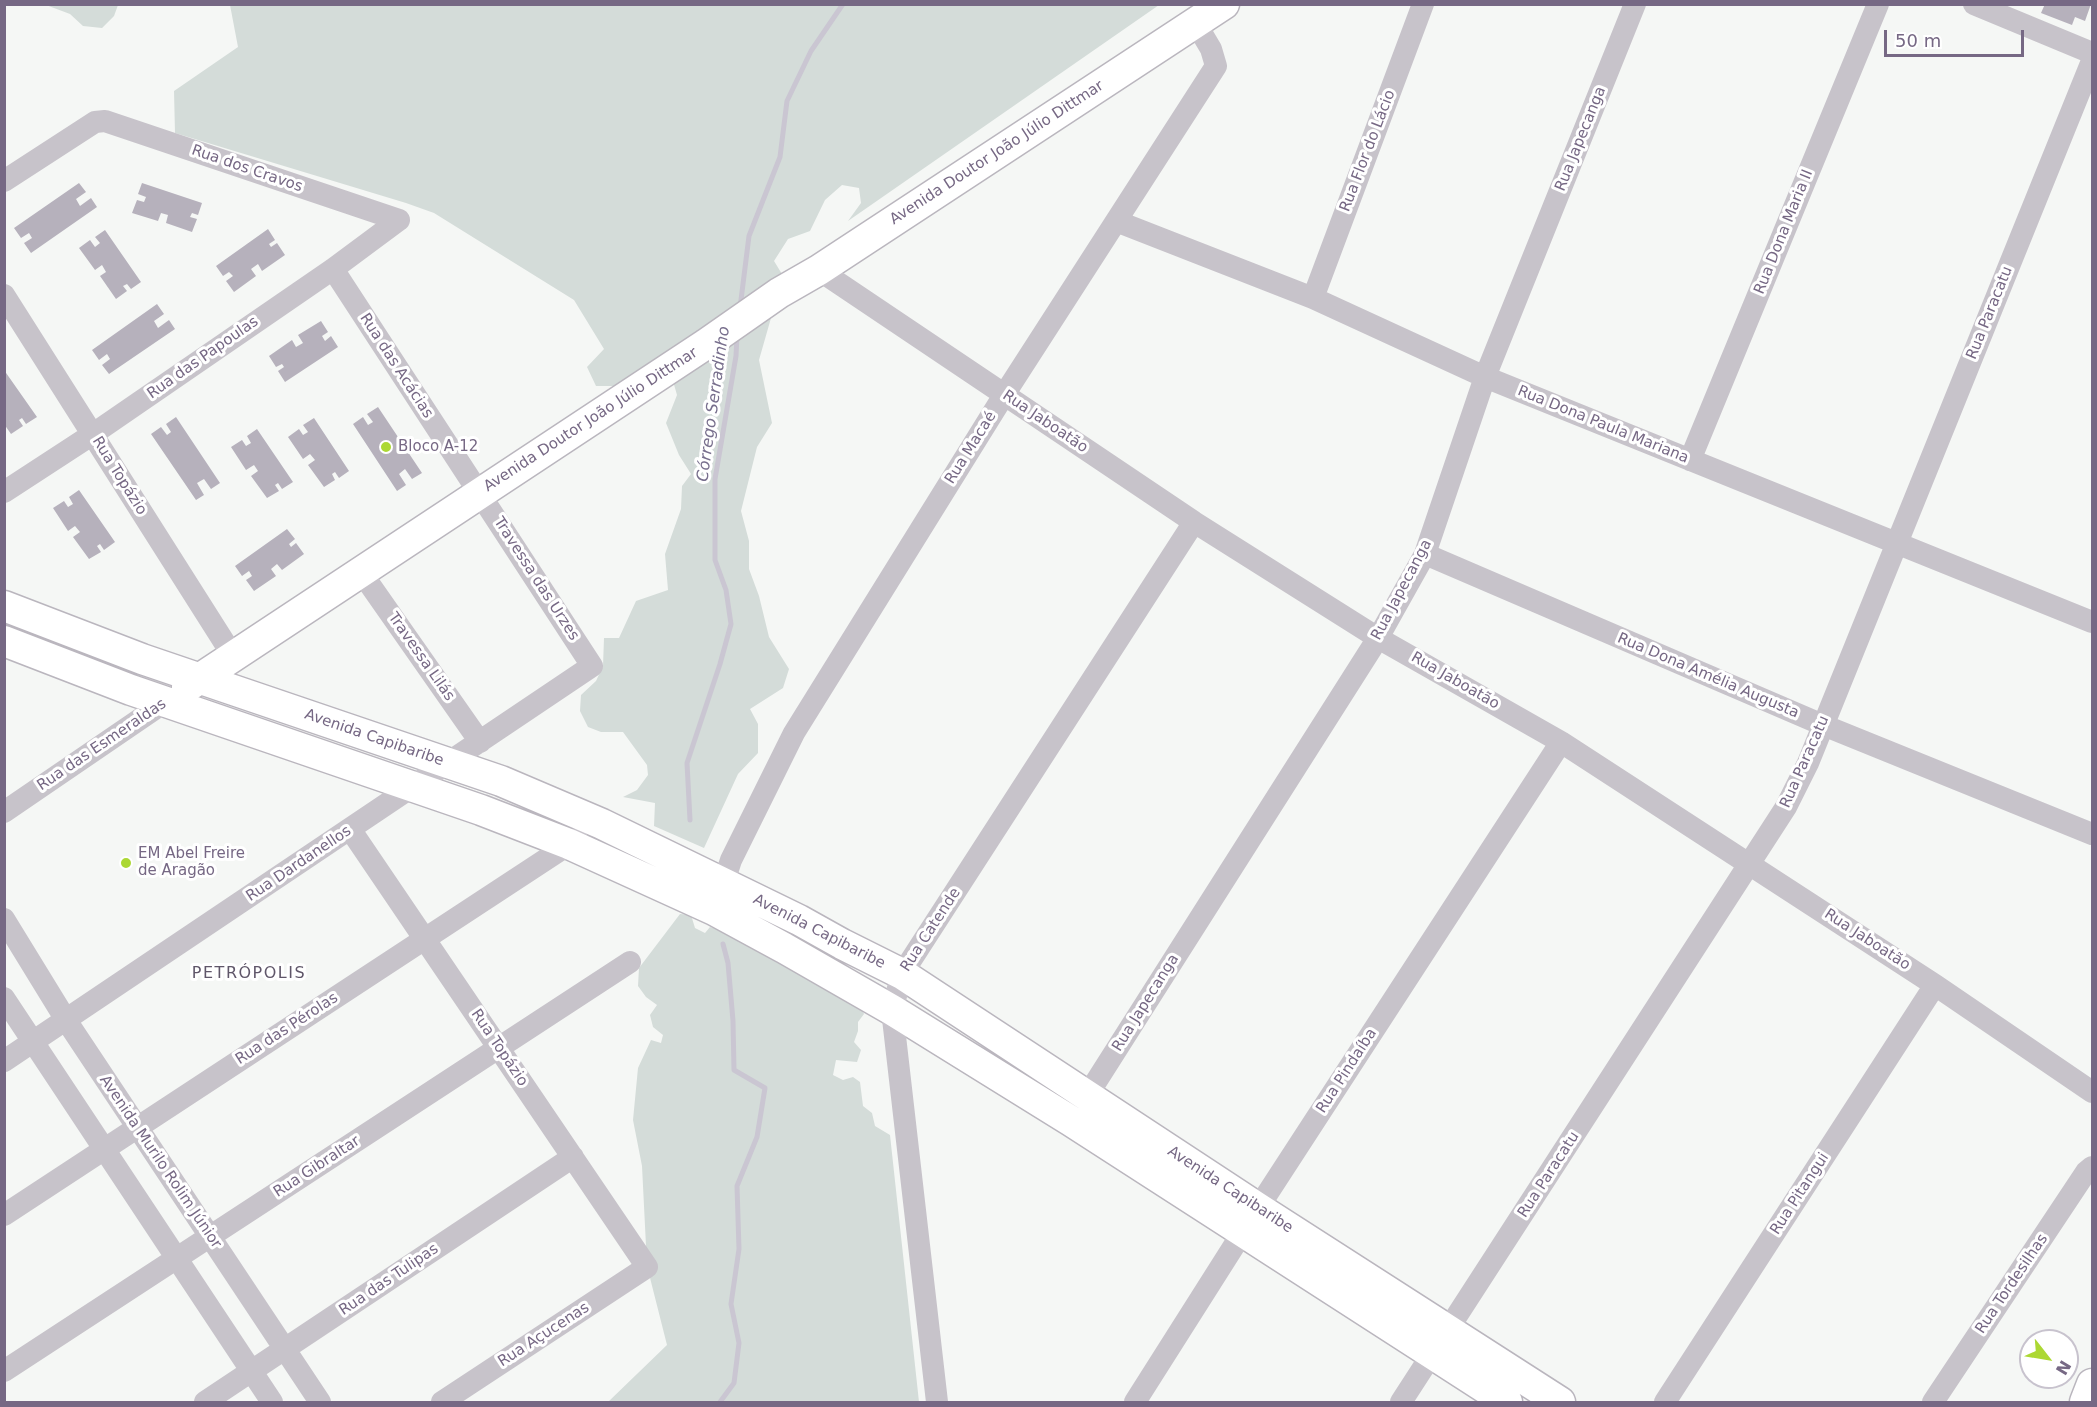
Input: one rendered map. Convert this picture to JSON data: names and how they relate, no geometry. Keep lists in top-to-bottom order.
{
  "streets": {
    "main road": ["Avenida Doutor João Júlio Dittmar", "Avenida Capibaribe", "Rua das Esmeraldas"],
    "street": [
      "Rua Japecanga",
      "Rua Flor do Lácio",
      "Rua dos Cravos",
      "Rua Dona Maria II",
      "Rua Paracatu",
      "Rua das Papoulas",
      "Rua das Acácias",
      "Rua Jaboatão",
      "Rua Dona Paula Mariana",
      "Rua Macaé",
      "Rua Topázio",
      "Travessa das Urzes",
      "Travessa Lilás",
      "Rua Dona Amélia Augusta",
      "Rua Dardanellos",
      "Rua Catende",
      "Rua das Pérolas",
      "Rua Pindaíba",
      "Avenida Murilo Rolim Júnior",
      "Rua Gibraltar",
      "Rua Pitangui",
      "Rua das Tulipas",
      "Rua Tordesilhas",
      "Rua Açucenas"
    ]
  },
  "crossings": [
    ["Rua Japecanga", "Rua Jaboatão"],
    ["Rua Japecanga", "Rua Dona Paula Mariana"],
    ["Rua Japecanga", "Rua Dona Amélia Augusta"],
    ["Rua Japecanga", "Avenida Capibaribe"],
    ["Rua Flor do Lácio", "Rua Dona Paula Mariana"],
    ["Avenida Doutor João Júlio Dittmar", "Rua das Acácias"],
    ["Avenida Doutor João Júlio Dittmar", "Rua Jaboatão"],
    ["Avenida Doutor João Júlio Dittmar", "Rua Macaé"],
    ["Avenida Doutor João Júlio Dittmar", "Rua Topázio"],
    ["Avenida Doutor João Júlio Dittmar", "Travessa das Urzes"],
    ["Avenida Doutor João Júlio Dittmar", "Travessa Lilás"],
    ["Avenida Doutor João Júlio Dittmar", "Avenida Capibaribe"],
    ["Avenida Doutor João Júlio Dittmar", "Rua das Esmeraldas"],
    ["Rua dos Cravos", "Rua das Papoulas"],
    ["Rua Dona Maria II", "Rua Dona Paula Mariana"],
    ["Rua Paracatu", "Rua Jaboatão"],
    ["Rua Paracatu", "Rua Dona Paula Mariana"],
    ["Rua Paracatu", "Rua Dona Amélia Augusta"],
    ["Rua Paracatu", "Avenida Capibaribe"],
    ["Rua das Papoulas", "Rua das Acácias"],
    ["Rua das Papoulas", "Rua Topázio"],
    ["Rua das Acácias", "Travessa das Urzes"],
    ["Rua Jaboatão", "Rua Macaé"],
    ["Rua Jaboatão", "Rua Catende"],
    ["Rua Jaboatão", "Rua Pindaíba"],
    ["Rua Jaboatão", "Rua Pitangui"],
    ["Rua Dona Paula Mariana", "Rua Macaé"],
    ["Rua Macaé", "Avenida Capibaribe"],
    ["Rua Topázio", "Rua Dardanellos"],
    ["Rua Topázio", "Rua das Pérolas"],
    ["Rua Topázio", "Rua Gibraltar"],
    ["Rua Topázio", "Rua das Tulipas"],
    ["Rua Topázio", "Rua Açucenas"],
    ["Travessa das Urzes", "Rua Dardanellos"],
    ["Travessa Lilás", "Rua Dardanellos"],
    ["Avenida Capibaribe", "Rua das Esmeraldas"],
    ["Avenida Capibaribe", "Rua Dardanellos"],
    ["Avenida Capibaribe", "Rua Catende"],
    ["Avenida Capibaribe", "Rua das Pérolas"],
    ["Avenida Capibaribe", "Rua Pindaíba"],
    ["Rua Dardanellos", "Avenida Murilo Rolim Júnior"],
    ["Rua das Pérolas", "Avenida Murilo Rolim Júnior"],
    ["Avenida Murilo Rolim Júnior", "Rua Gibraltar"],
    ["Avenida Murilo Rolim Júnior", "Rua das Tulipas"]
  ],
  "districts": ["PETRÓPOLIS"],
  "water": ["Córrego Serradinho"],
  "places": ["Bloco A-12", "EM Abel Freire de Aragão"],
  "scale_bar": "50 m",
  "north": "bottom right"
}
